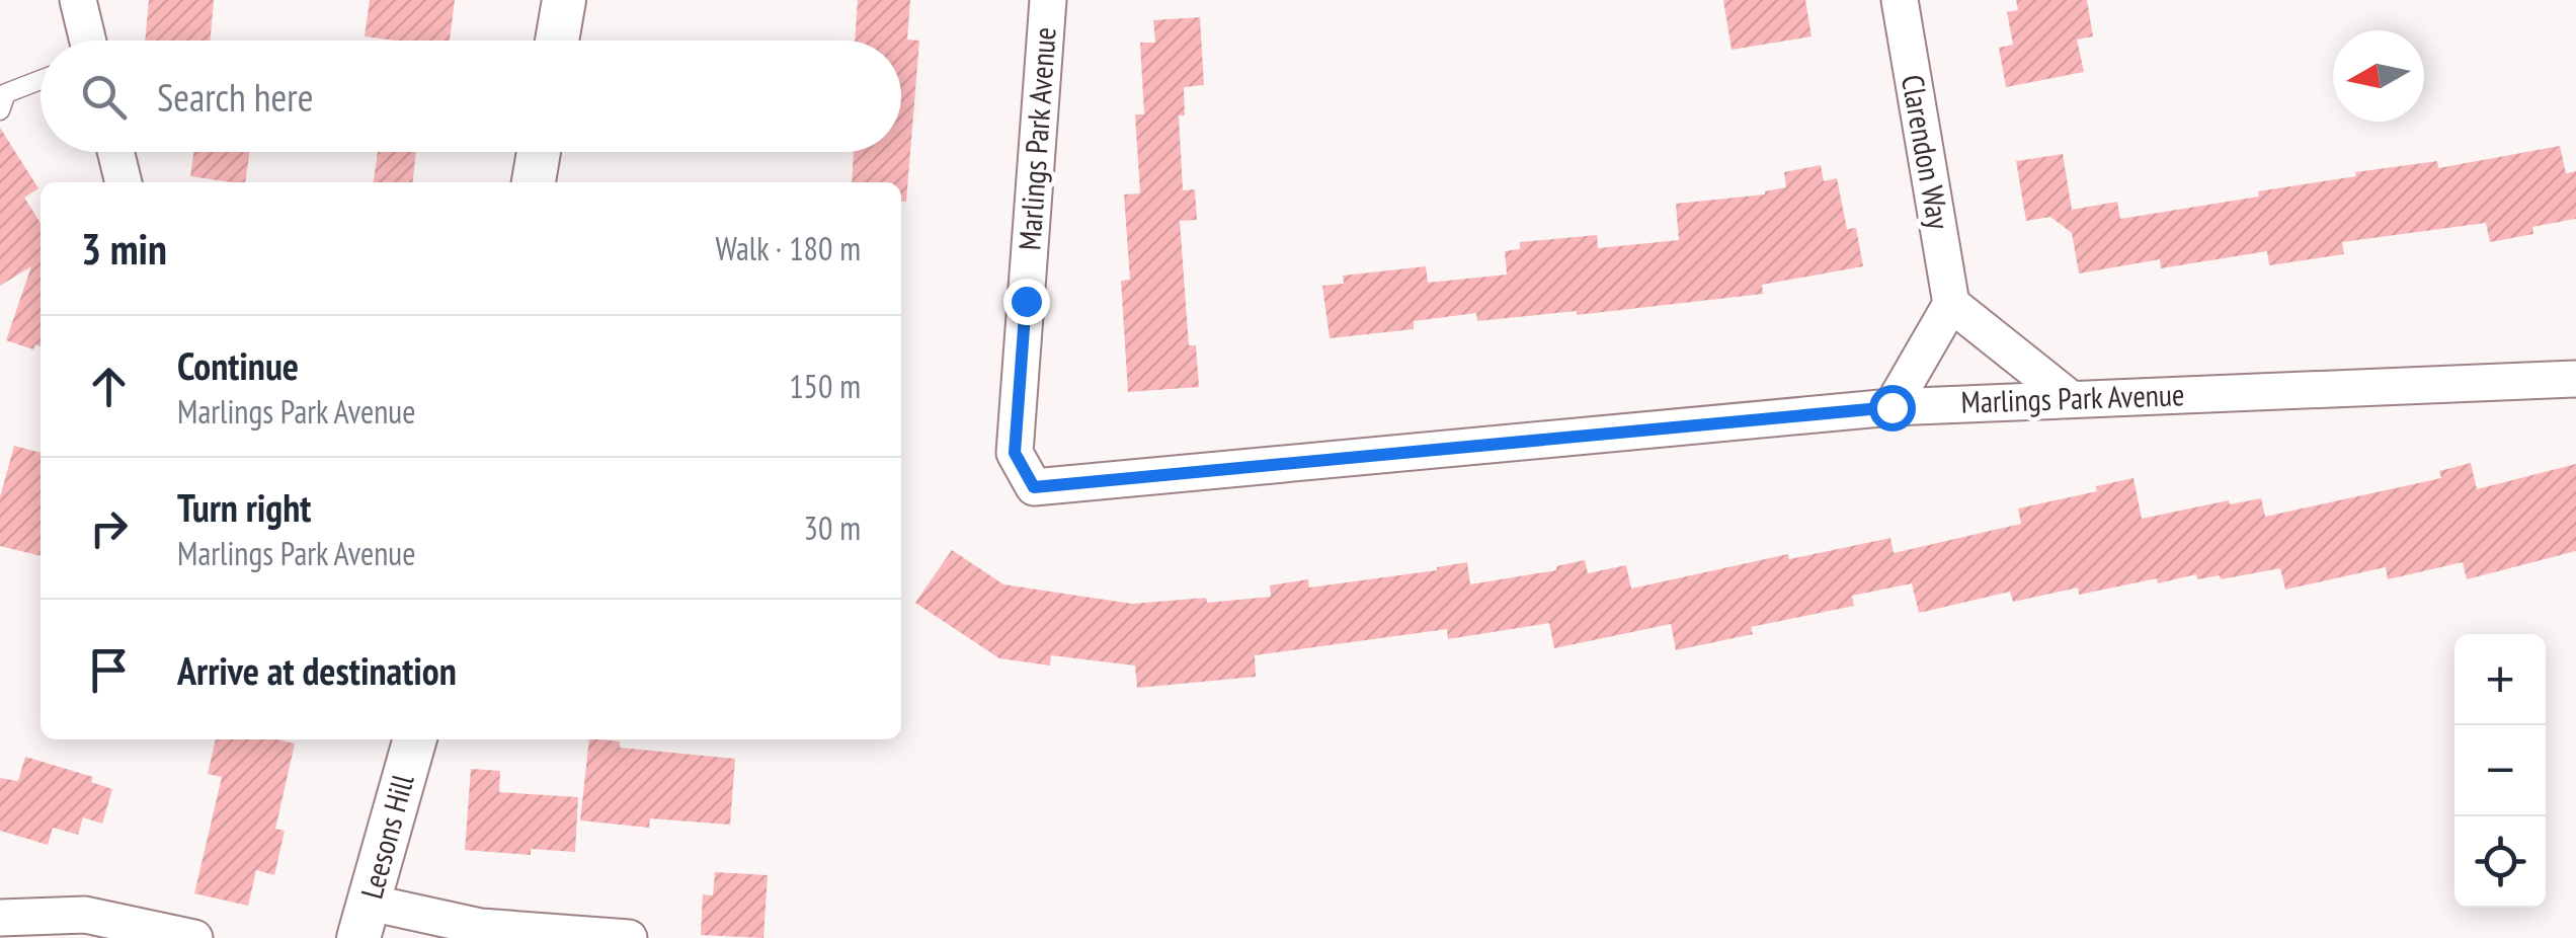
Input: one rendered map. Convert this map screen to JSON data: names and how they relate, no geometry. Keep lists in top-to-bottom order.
{
  "streets": {
    "street": ["Marlings Park Avenue", "Clarendon Way", "Leesons Hill"]
  },
  "north": "left",
  "page": {
    "search": "Search here",
    "heading": ["3 min", "Walk · 180 m"],
    "list": [
      ["Continue", "Marlings Park Avenue", "150 m"],
      ["Turn right", "Marlings Park Avenue", "30 m"],
      "Arrive at destination"
    ],
    "map_buttons": ["+", "−"]
  }
}
